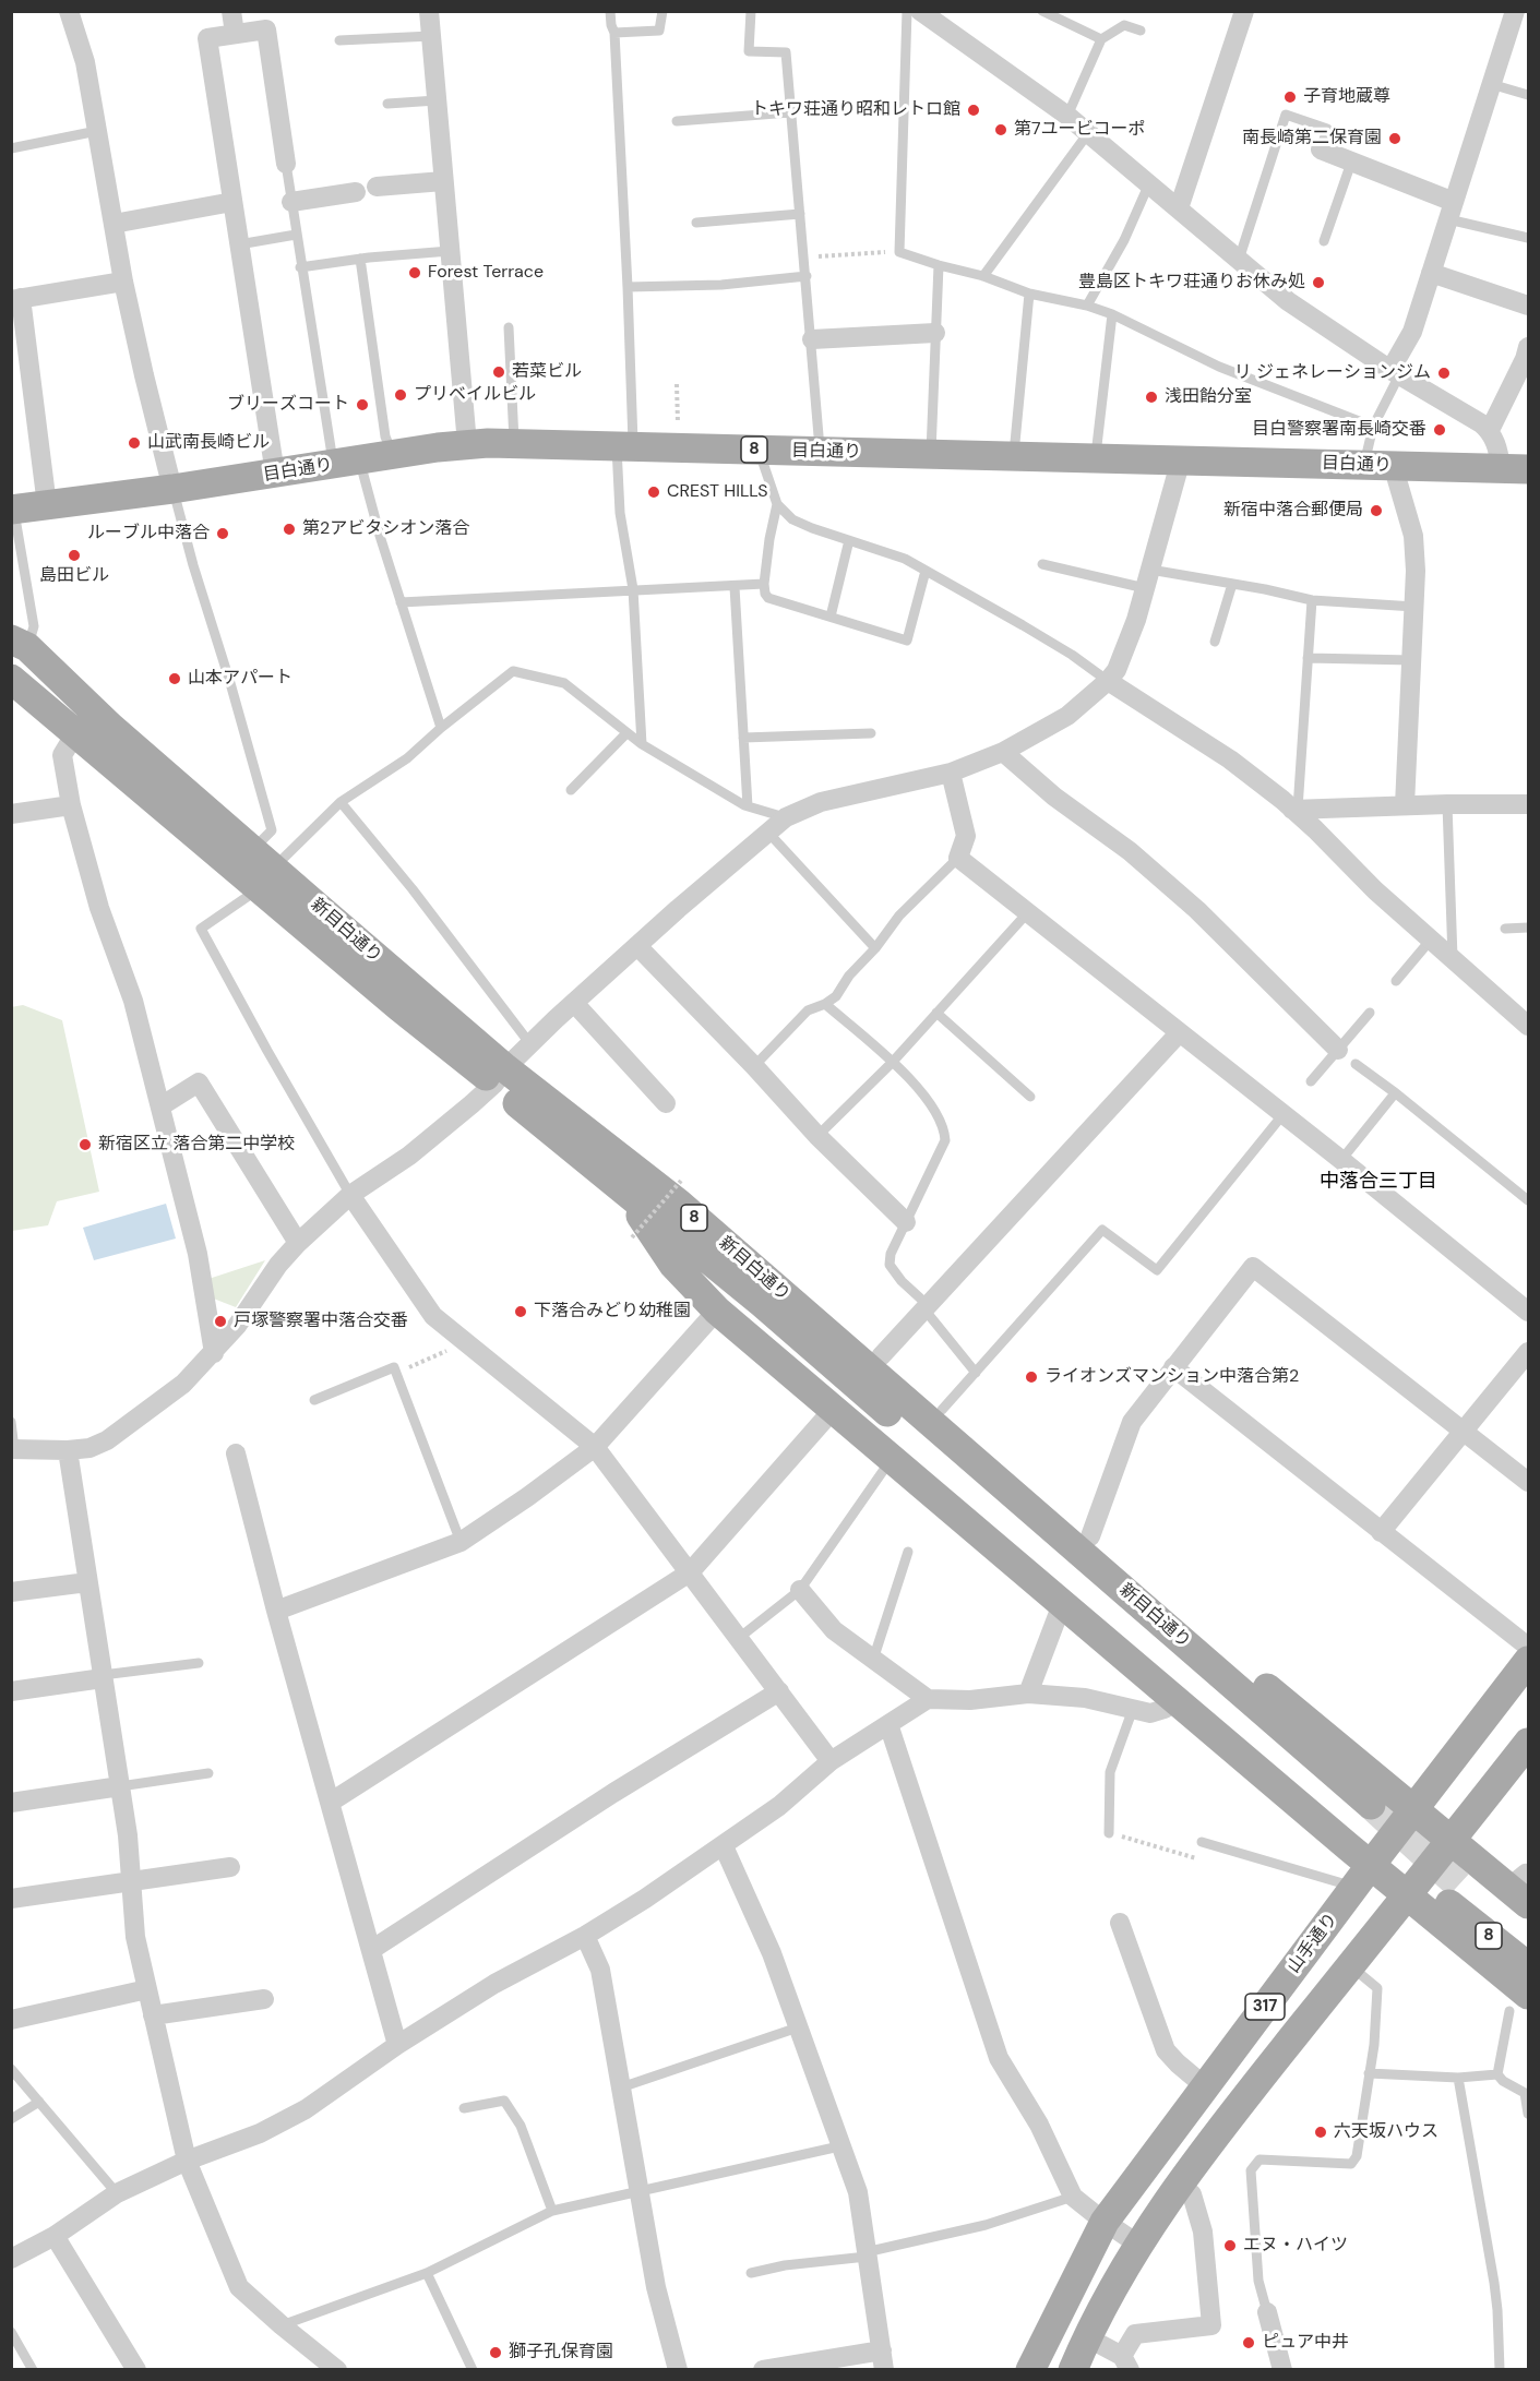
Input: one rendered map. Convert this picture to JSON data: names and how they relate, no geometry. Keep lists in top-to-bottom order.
{
  "streets": {
    "main road": [
      "8",
      "目白通り",
      "新目白通り",
      "山手通り",
      "317"
    ]
  },
  "districts": ["中落合三丁目"],
  "places": [
    "子育地蔵尊",
    "トキワ荘通り昭和レトロ館",
    "第7ユービコーポ",
    "南長崎第二保育園",
    "Forest Terrace",
    "豊島区トキワ荘通りお休み処",
    "若菜ビル",
    "リ ジェネレーションジム",
    "プリベイルビル",
    "浅田飴分室",
    "ブリーズコート",
    "目白警察署南長崎交番",
    "山武南長崎ビル",
    "CREST HILLS",
    "新宿中落合郵便局",
    "第2アビタシオン落合",
    "ルーブル中落合",
    "島田ビル",
    "山本アパート",
    "新宿区立 落合第二中学校",
    "下落合みどり幼稚園",
    "戸塚警察署中落合交番",
    "ライオンズマンション中落合第2",
    "六天坂ハウス",
    "エヌ・ハイツ",
    "ピュア中井",
    "獅子孔保育園"
  ]
}
